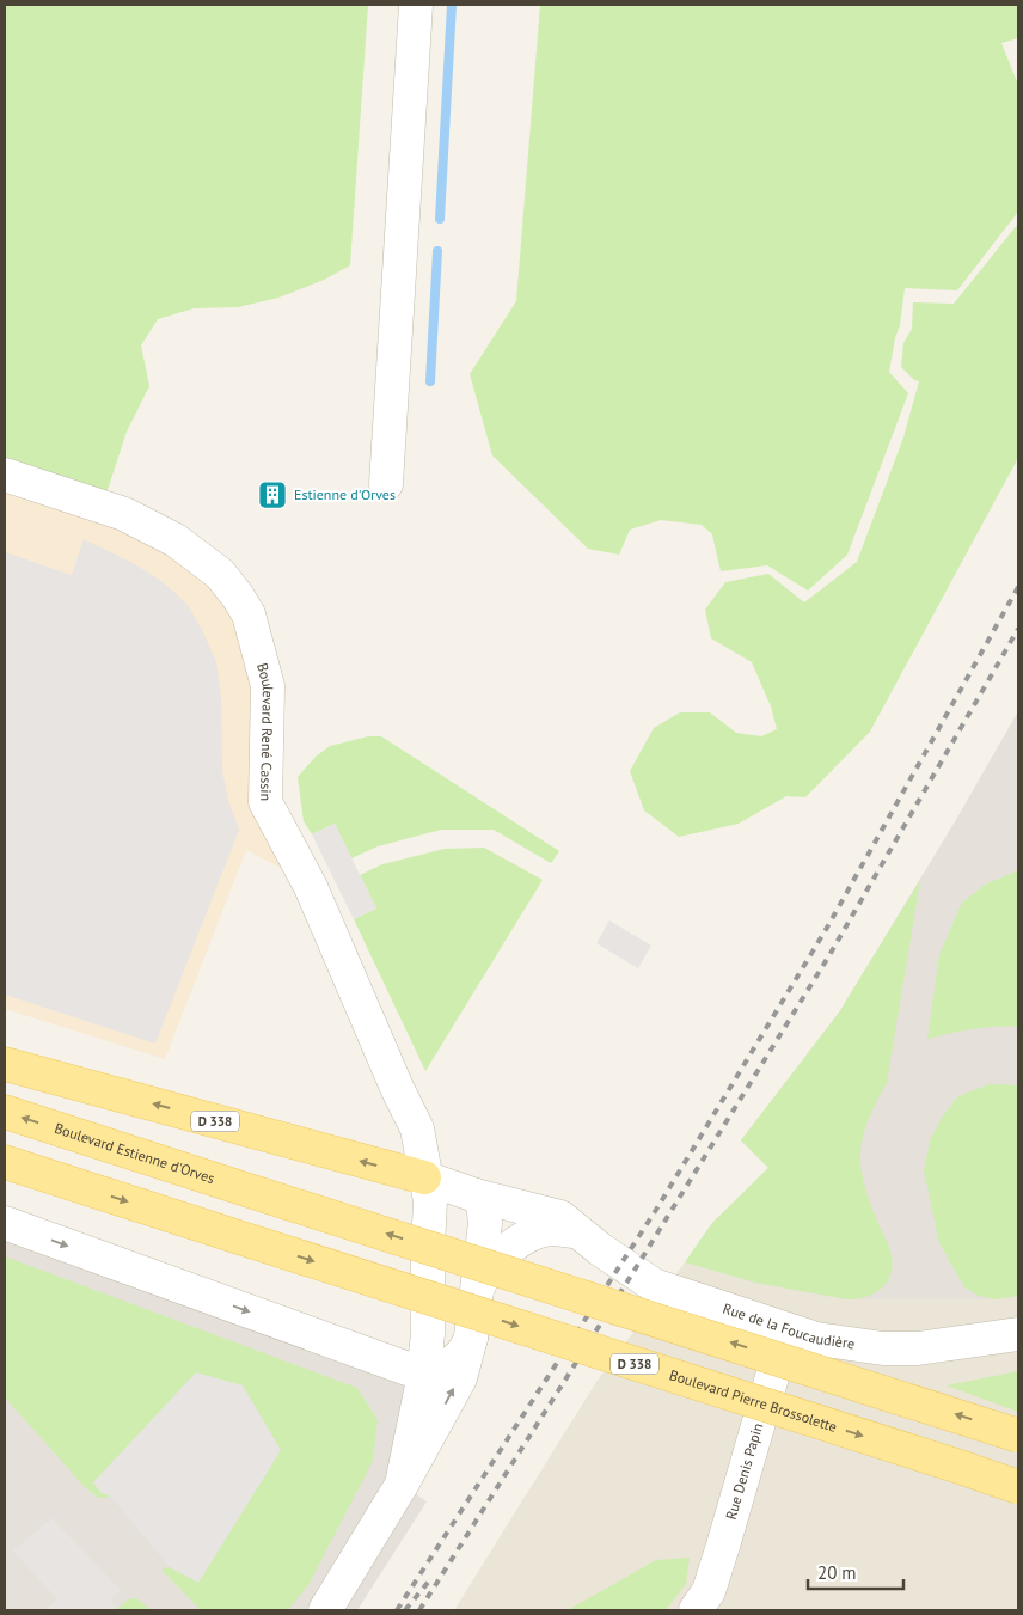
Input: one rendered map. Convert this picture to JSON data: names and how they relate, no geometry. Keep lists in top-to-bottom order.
{
  "streets": {
    "main road": ["D 338", "Boulevard Estienne d'Orves", "Boulevard Pierre Brossolette"],
    "street": ["Boulevard René Cassin", "Rue de la Foucaudière", "Rue Denis Papin"]
  },
  "crossings": [
    ["Boulevard René Cassin", "D 338"],
    ["D 338", "Rue de la Foucaudière"],
    ["Rue de la Foucaudière", "Rue Denis Papin"]
  ],
  "places": {
    "building": ["Estienne d'Orves"]
  },
  "scale_bar": "20 m"
}
